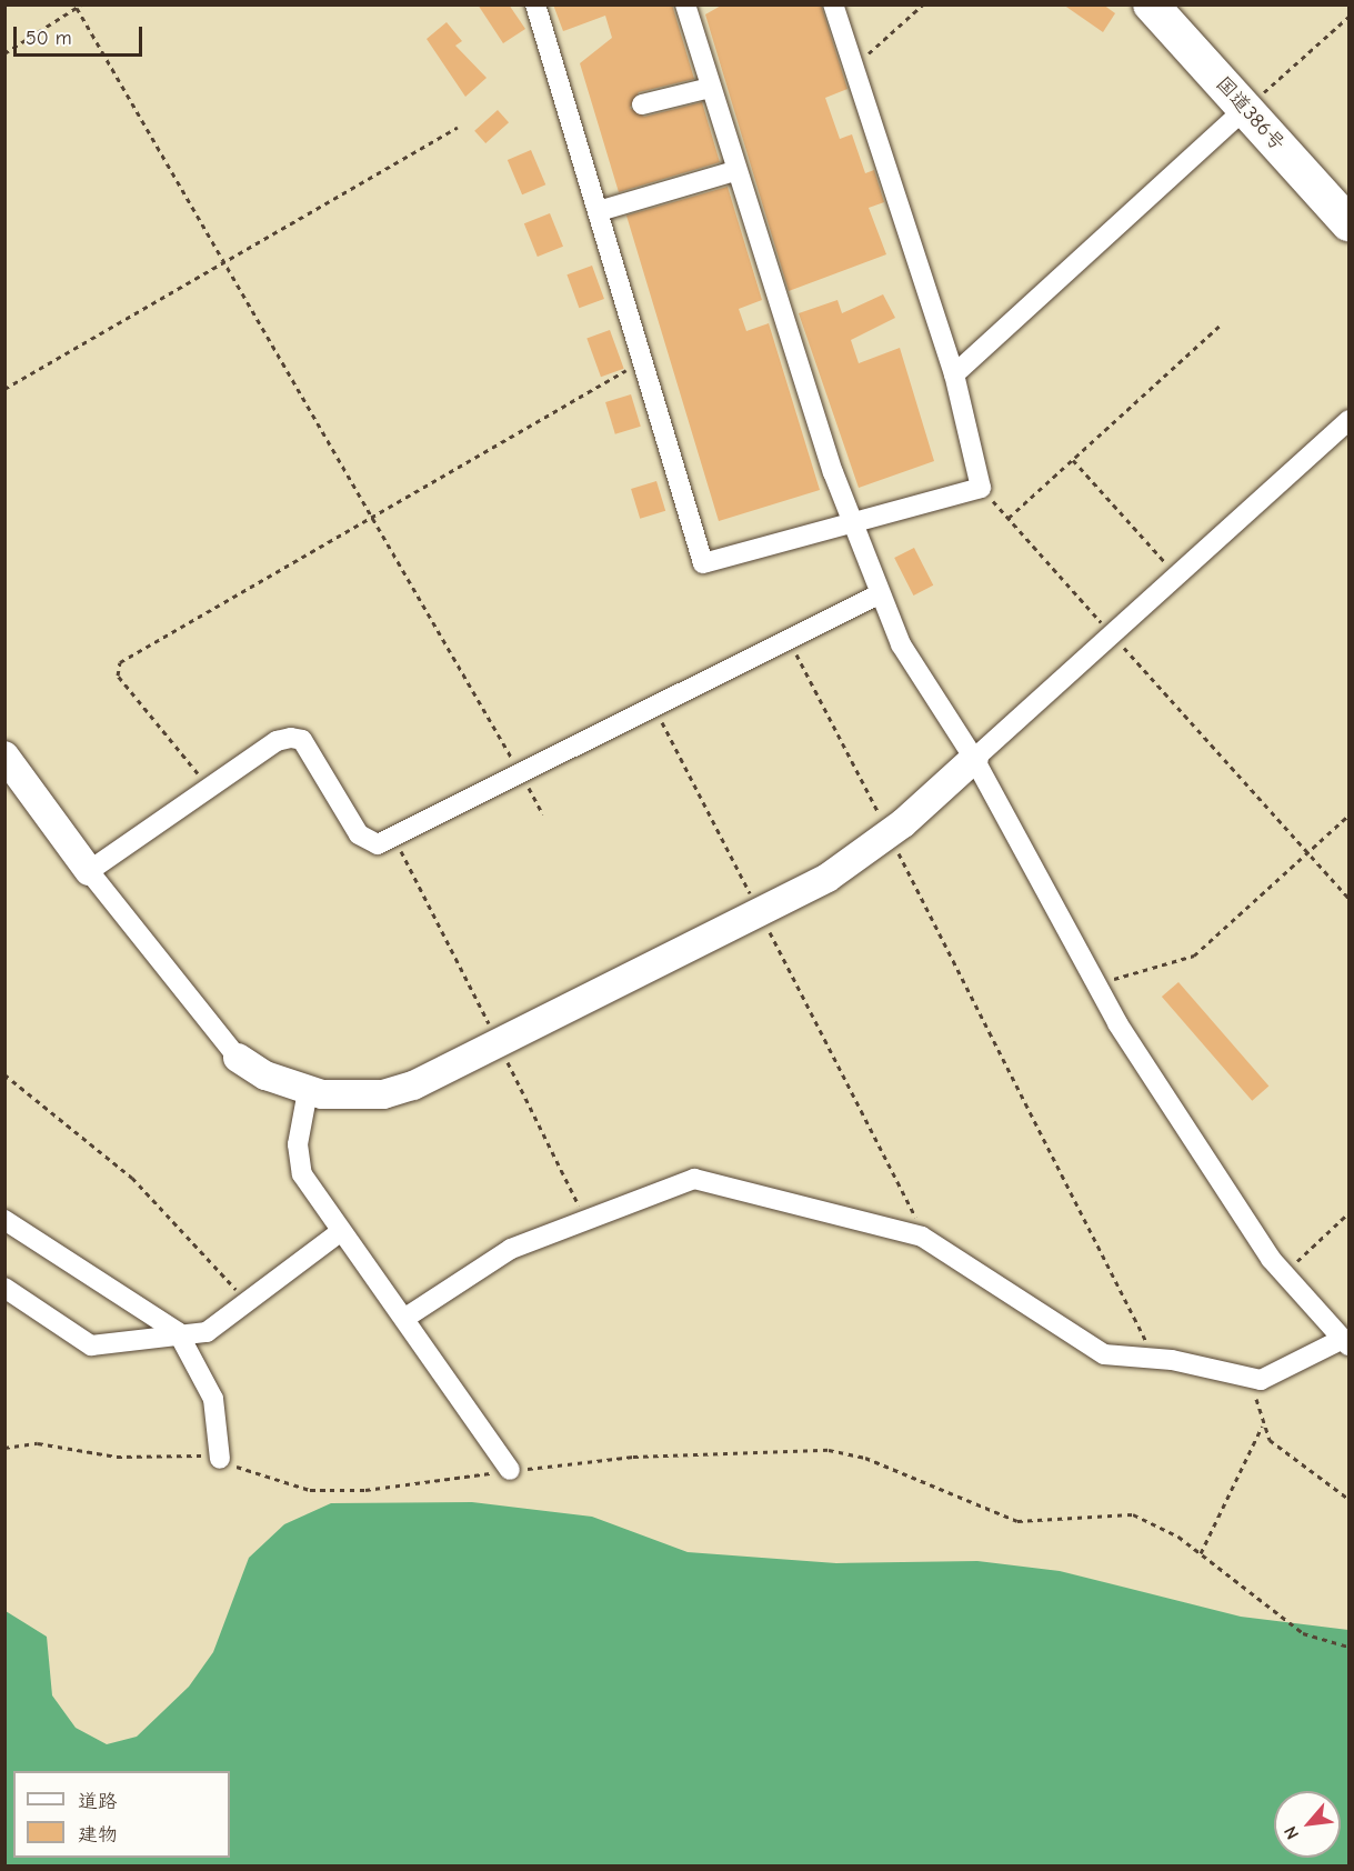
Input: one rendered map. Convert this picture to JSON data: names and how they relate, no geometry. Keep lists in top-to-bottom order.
{
  "streets": {
    "highway": ["国道386号"]
  },
  "legend": ["道路", "建物"],
  "scale_bar": "50 m",
  "north": "bottom left"
}
